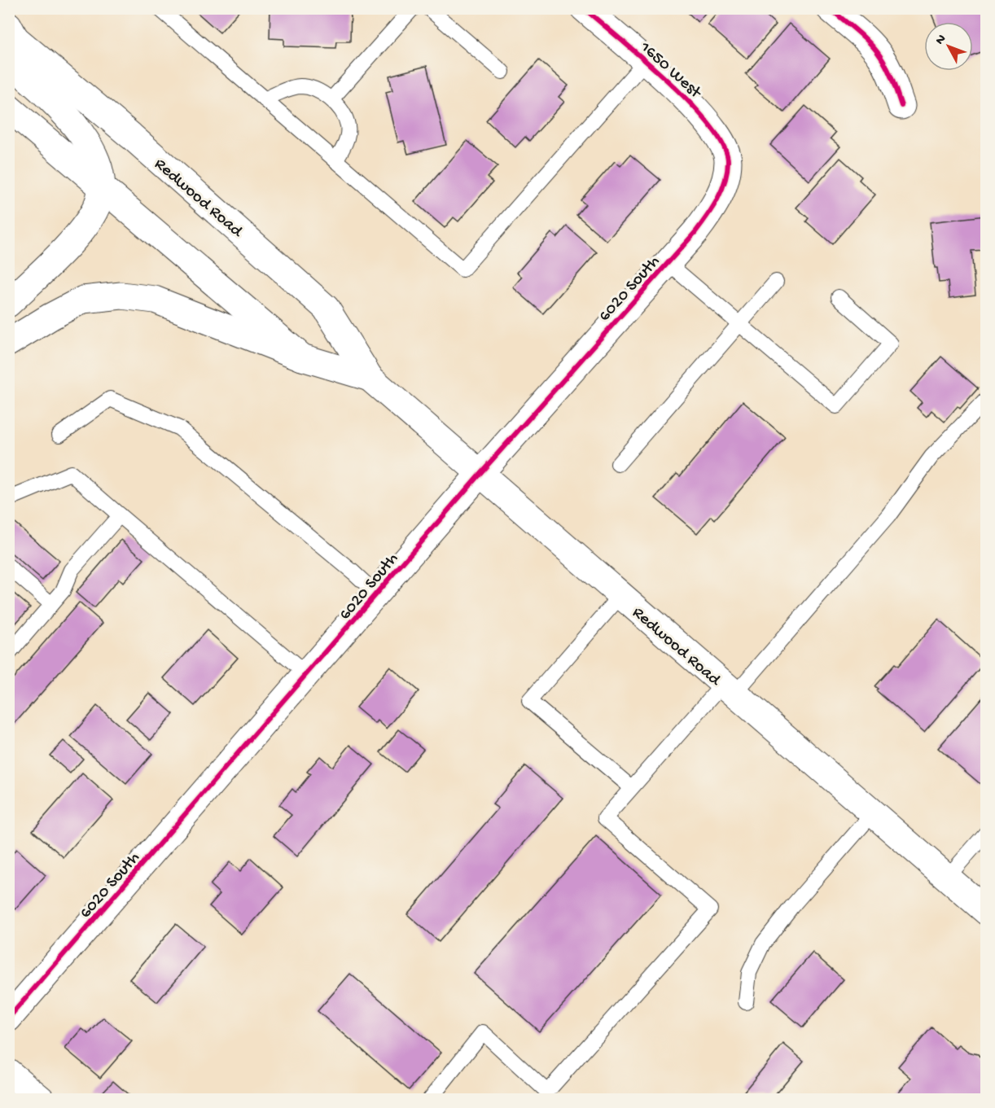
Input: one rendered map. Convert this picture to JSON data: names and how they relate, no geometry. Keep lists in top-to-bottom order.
{
  "streets": {
    "main road": ["1650 West", "Redwood Road", "6020 South"]
  },
  "crossings": [
    ["1650 West", "6020 South"],
    ["Redwood Road", "6020 South"]
  ],
  "north": "top left"
}
